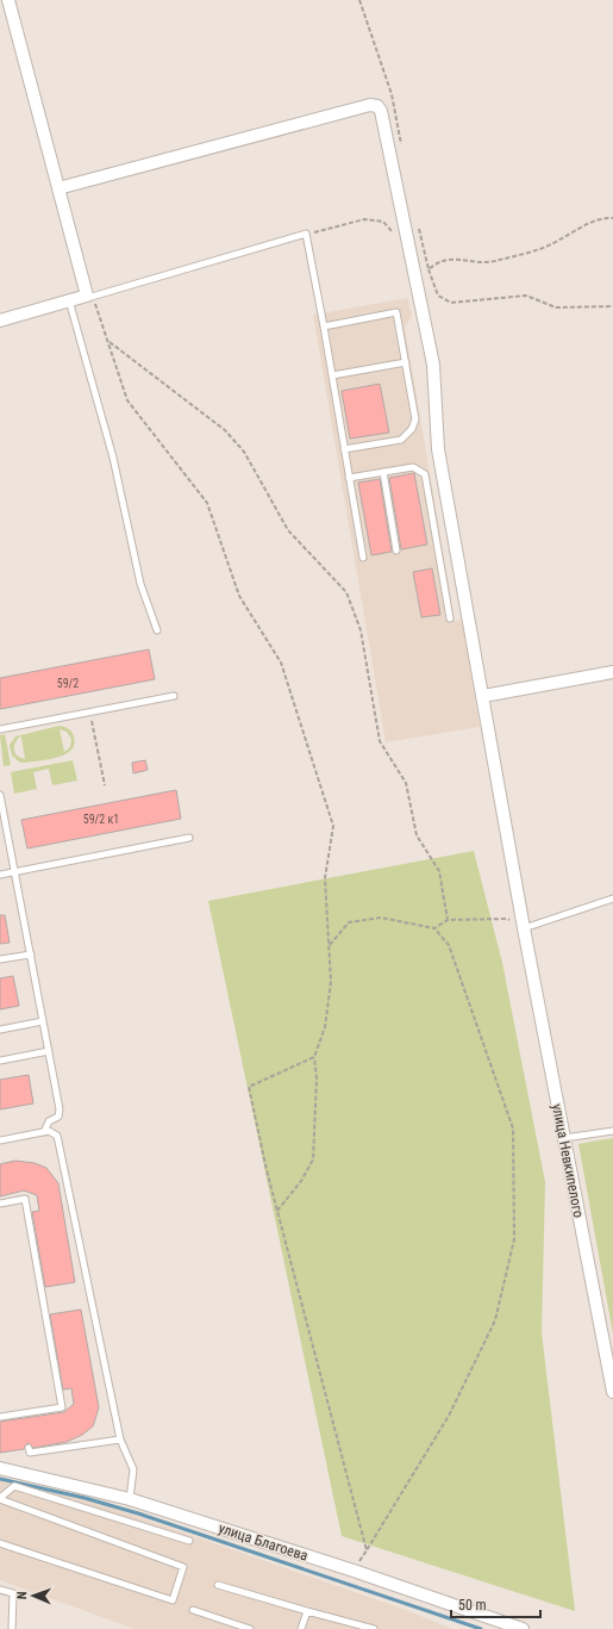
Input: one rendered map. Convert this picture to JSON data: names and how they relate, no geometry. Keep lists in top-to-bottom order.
{
  "streets": {
    "street": ["улица Невкипелого", "улица Благоева"]
  },
  "house_numbers": ["59/2", "59/2 к1"],
  "scale_bar": "50 m",
  "north": "left"
}
